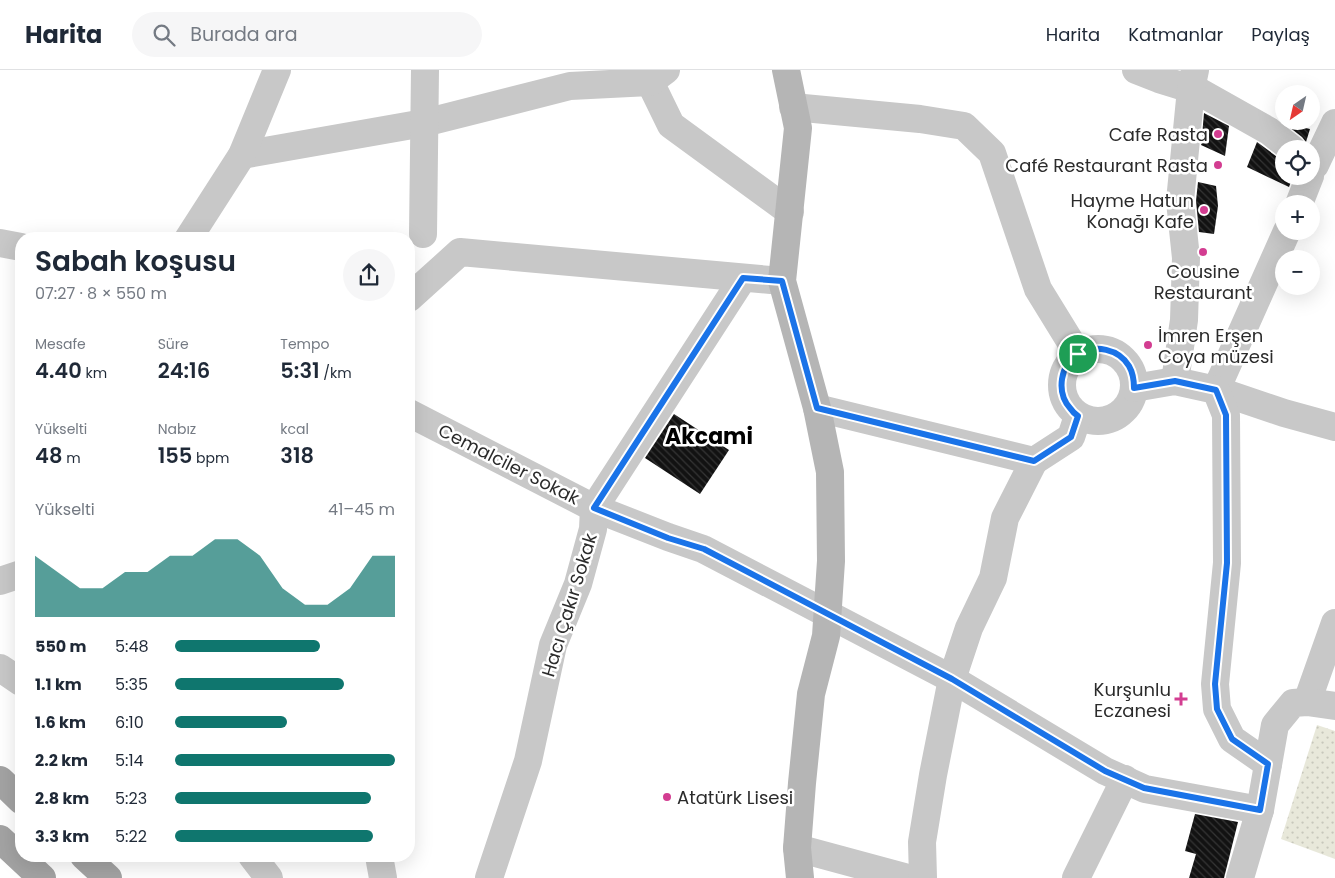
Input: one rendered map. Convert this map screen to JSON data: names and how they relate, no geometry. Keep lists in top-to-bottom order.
{
  "streets": {
    "street": ["Cemalciler Sokak", "Hacı Çakır Sokak"]
  },
  "crossings": [
    ["Cemalciler Sokak", "Hacı Çakır Sokak"]
  ],
  "districts": ["Akcami"],
  "places": {
    "other": [
      "Cafe Rasta",
      "Café Restaurant Rasta",
      "Hayme Hatun Konağı Kafe",
      "Cousine Restaurant",
      "İmren Erşen Coya müzesi",
      "Atatürk Lisesi"
    ],
    "health": ["Kurşunlu Eczanesi"]
  },
  "north": "bottom left",
  "page": {
    "header": "Harita",
    "search": "Burada ara",
    "nav": ["Harita", "Katmanlar", "Paylaş"],
    "map_buttons": ["+", "−"],
    "heading": ["Sabah koşusu", "07:27 · 8 × 550 m"],
    "stats": [
      ["Mesafe", "4.40 km"],
      ["Süre", "24:16"],
      ["Tempo", "5:31 /km"],
      ["Yükselti", "48 m"],
      ["Nabız", "155 bpm"],
      ["kcal", "318"]
    ],
    "chart": ["Yükselti", "41–45 m"],
    "list": [
      {
        "name": "550 m",
        "note": "5:48"
      },
      {
        "name": "1.1 km",
        "note": "5:35"
      },
      {
        "name": "1.6 km",
        "note": "6:10"
      },
      {
        "name": "2.2 km",
        "note": "5:14"
      },
      {
        "name": "2.8 km",
        "note": "5:23"
      },
      {
        "name": "3.3 km",
        "note": "5:22"
      }
    ]
  }
}
